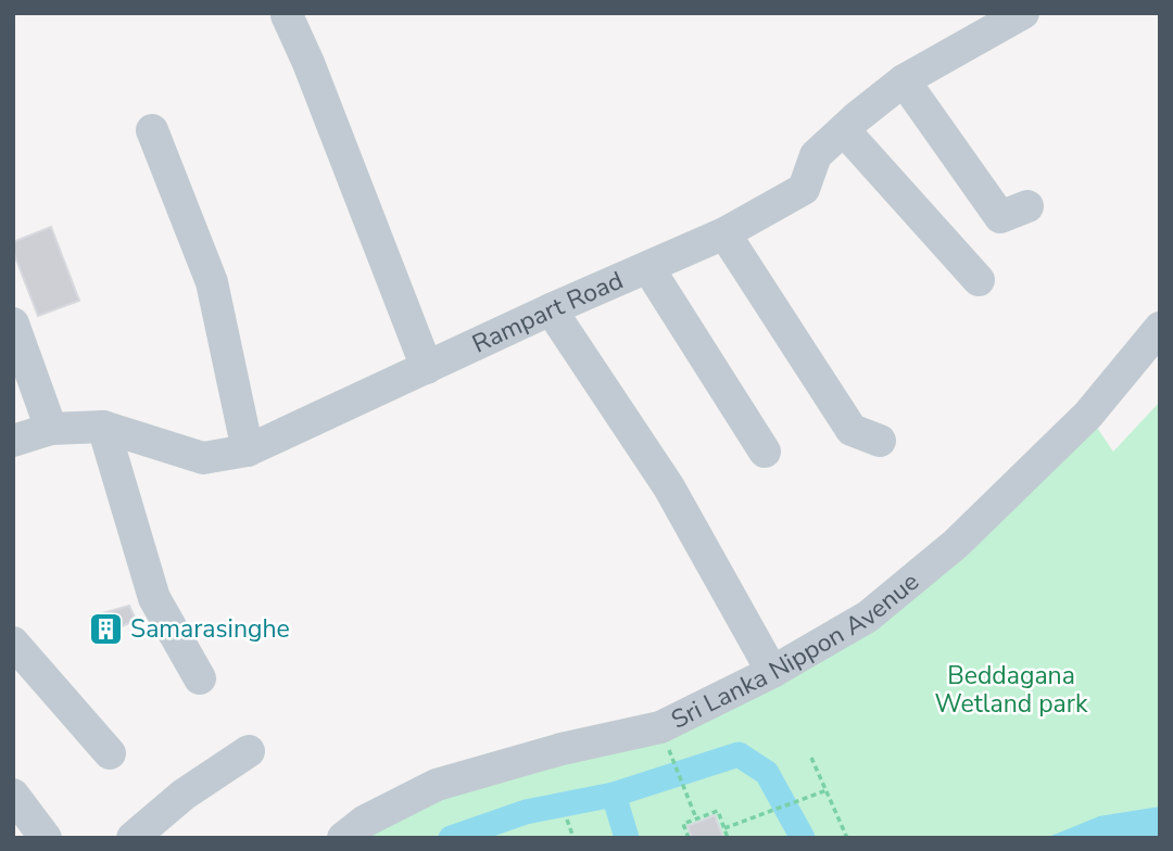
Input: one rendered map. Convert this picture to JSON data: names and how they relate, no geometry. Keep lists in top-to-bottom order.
{
  "streets": {
    "street": ["Rampart Road", "Sri Lanka Nippon Avenue"]
  },
  "parks": ["Beddagana Wetland park"],
  "places": {
    "building": ["Samarasinghe"]
  }
}
